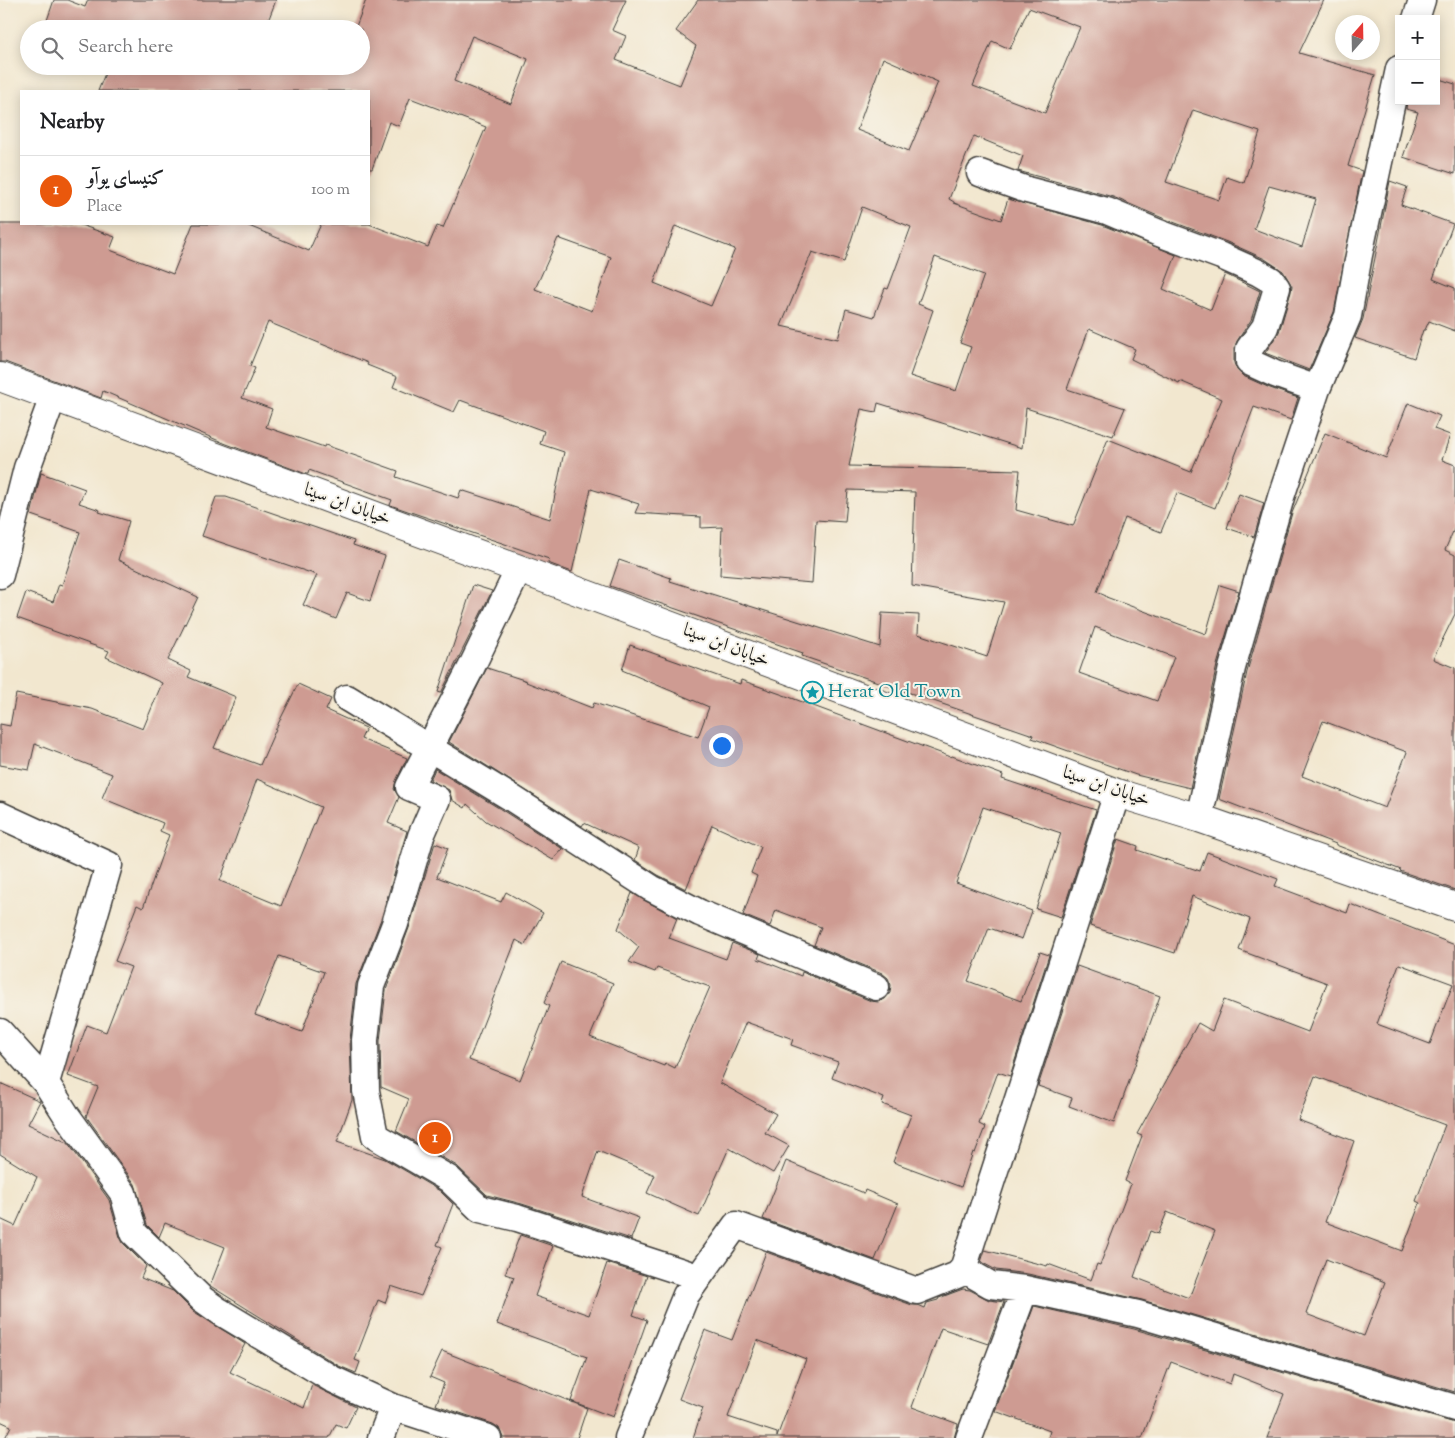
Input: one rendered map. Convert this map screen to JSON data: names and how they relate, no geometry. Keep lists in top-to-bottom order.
{
  "streets": {
    "street": ["خیابان ابن سینا"]
  },
  "places": {
    "place": ["Herat Old Town"]
  },
  "north": "top",
  "page": {
    "map_buttons": ["+", "−"],
    "search": "Search here",
    "heading": "Nearby",
    "list": [
      {
        "mark": "1",
        "name": "کنیسای یوآو",
        "note": "Place",
        "value": "100 m"
      }
    ],
    "pins": "1"
  }
}
